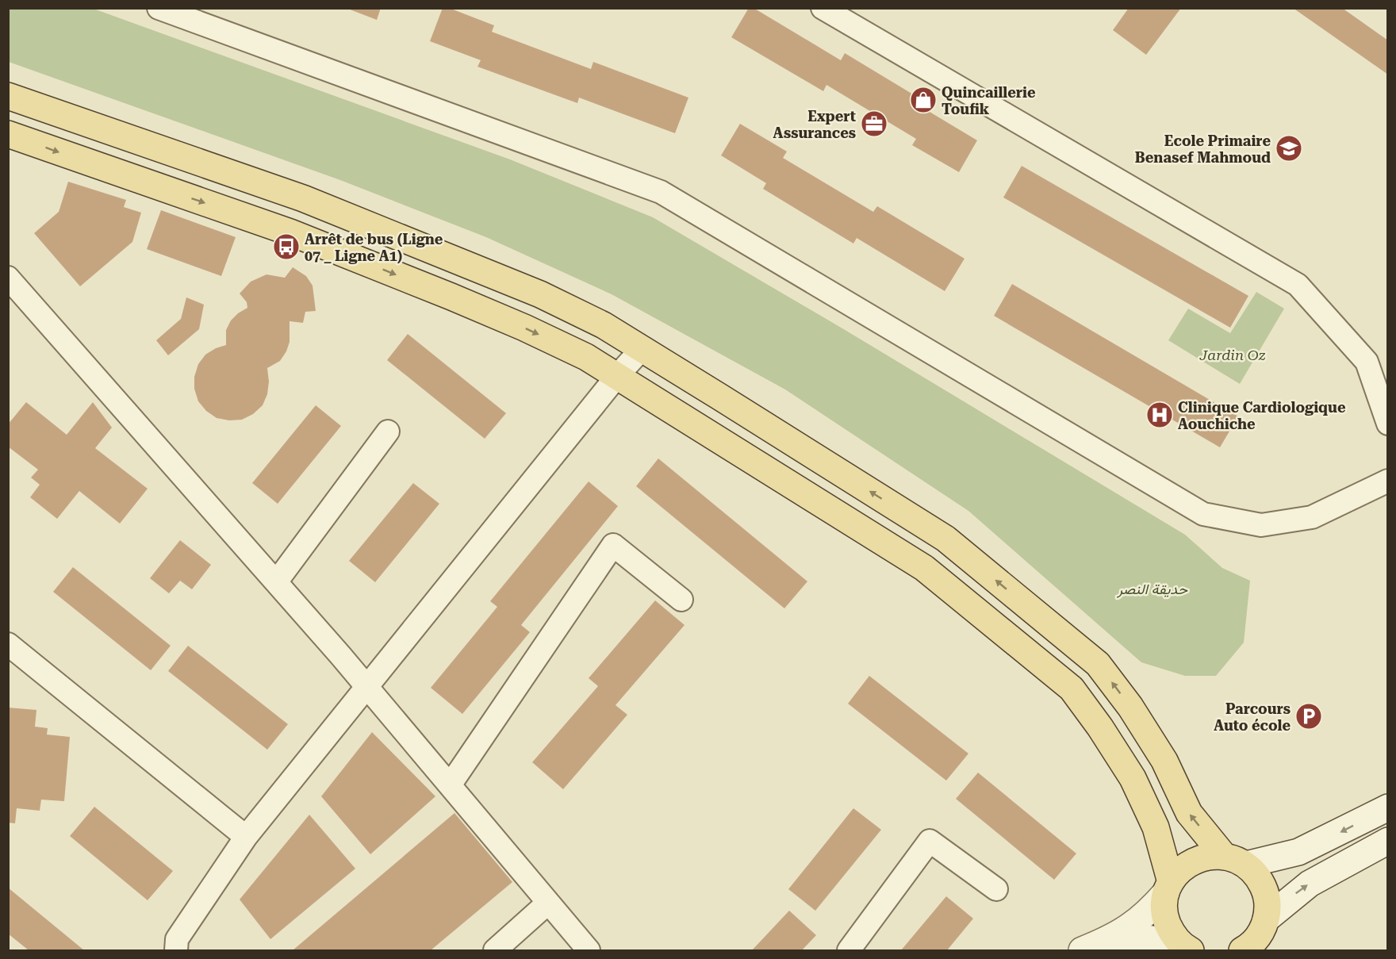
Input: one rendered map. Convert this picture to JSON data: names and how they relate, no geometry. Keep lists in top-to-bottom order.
{
  "parks": ["Jardin Oz", "حديقة النصر"],
  "places": {
    "shop": ["Quincaillerie Toufik"],
    "office": ["Expert Assurances"],
    "school or university": ["Ecole Primaire Benasef Mahmoud"],
    "bus stop": ["Arrêt de bus (Ligne 07 _ Ligne A1)"],
    "hospital": ["Clinique Cardiologique Aouchiche"],
    "parking": ["Parcours Auto école"]
  }
}
